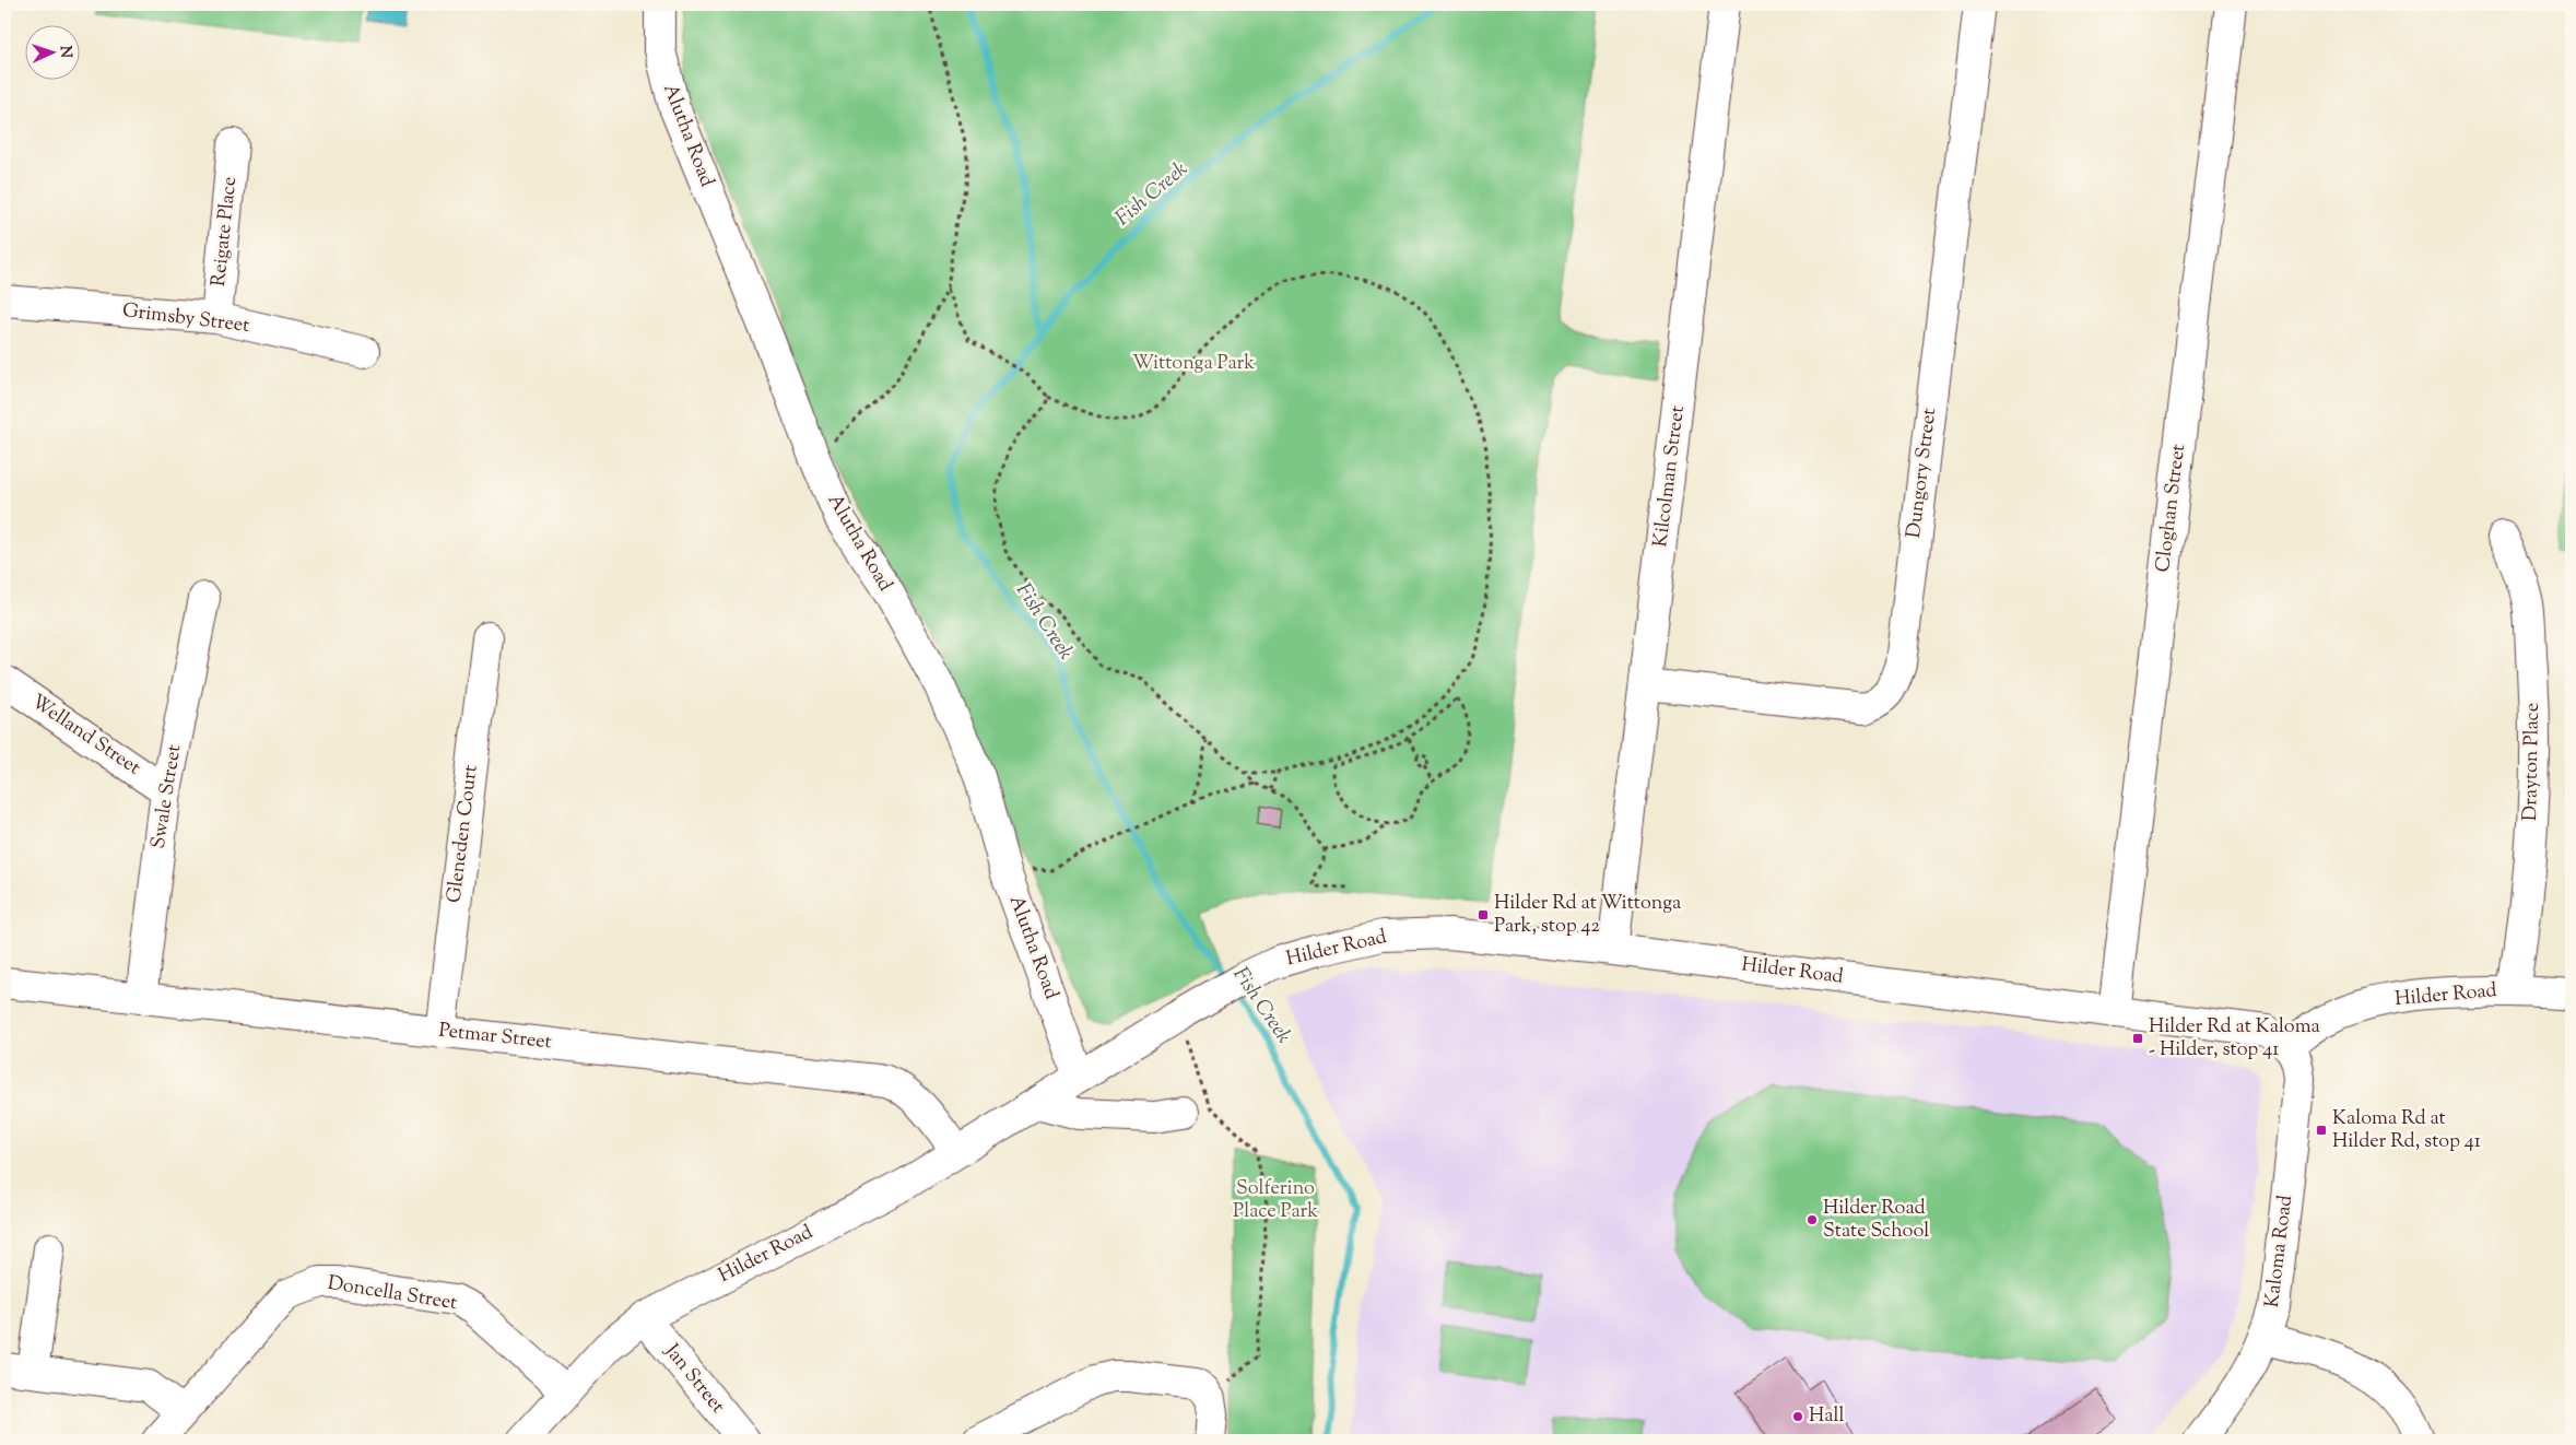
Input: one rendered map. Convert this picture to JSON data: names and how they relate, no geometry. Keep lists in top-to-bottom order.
{
  "streets": {
    "street": [
      "Alutha Road",
      "Reigate Place",
      "Grimsby Street",
      "Dungory Street",
      "Kilcolman Street",
      "Cloghan Street",
      "Welland Street",
      "Drayton Place",
      "Swale Street",
      "Gleneden Court",
      "Hilder Road",
      "Petmar Street",
      "Kaloma Road",
      "Doncella Street",
      "Jan Street"
    ]
  },
  "crossings": [
    ["Alutha Road", "Hilder Road"],
    ["Reigate Place", "Grimsby Street"],
    ["Dungory Street", "Kilcolman Street"],
    ["Kilcolman Street", "Hilder Road"],
    ["Cloghan Street", "Hilder Road"],
    ["Welland Street", "Swale Street"],
    ["Drayton Place", "Hilder Road"],
    ["Swale Street", "Petmar Street"],
    ["Gleneden Court", "Petmar Street"],
    ["Hilder Road", "Petmar Street"],
    ["Hilder Road", "Kaloma Road"],
    ["Hilder Road", "Doncella Street"],
    ["Hilder Road", "Jan Street"]
  ],
  "water": ["Fish Creek"],
  "parks": ["Wittonga Park", "Solferino Place Park"],
  "places": {
    "transit": ["Hilder Rd at Wittonga Park, stop 42", "Hilder Rd at Kaloma - Hilder, stop 41", "Kaloma Rd at Hilder Rd, stop 41"],
    "other": ["Hilder Road State School", "Hall"]
  },
  "north": "right"
}
